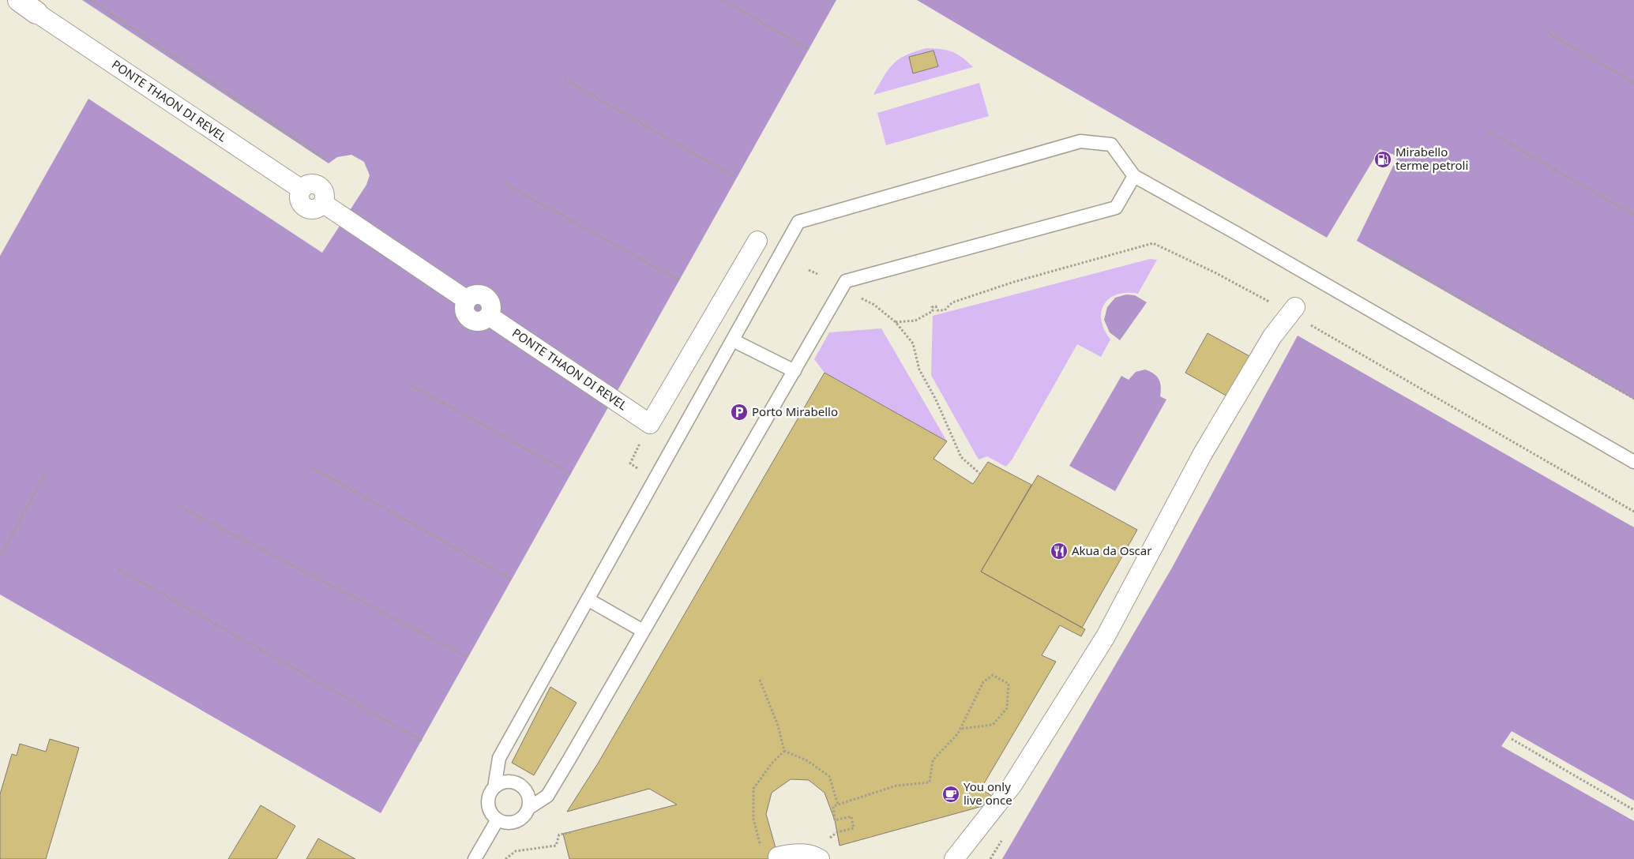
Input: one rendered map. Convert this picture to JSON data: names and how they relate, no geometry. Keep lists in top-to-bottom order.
{
  "streets": {
    "street": ["PONTE THAON DI REVEL"]
  },
  "places": {
    "fuel station": ["Mirabello terme petroli"],
    "parking": ["Porto Mirabello"],
    "restaurant": ["Akua da Oscar"],
    "cafe": ["You only live once"]
  }
}
